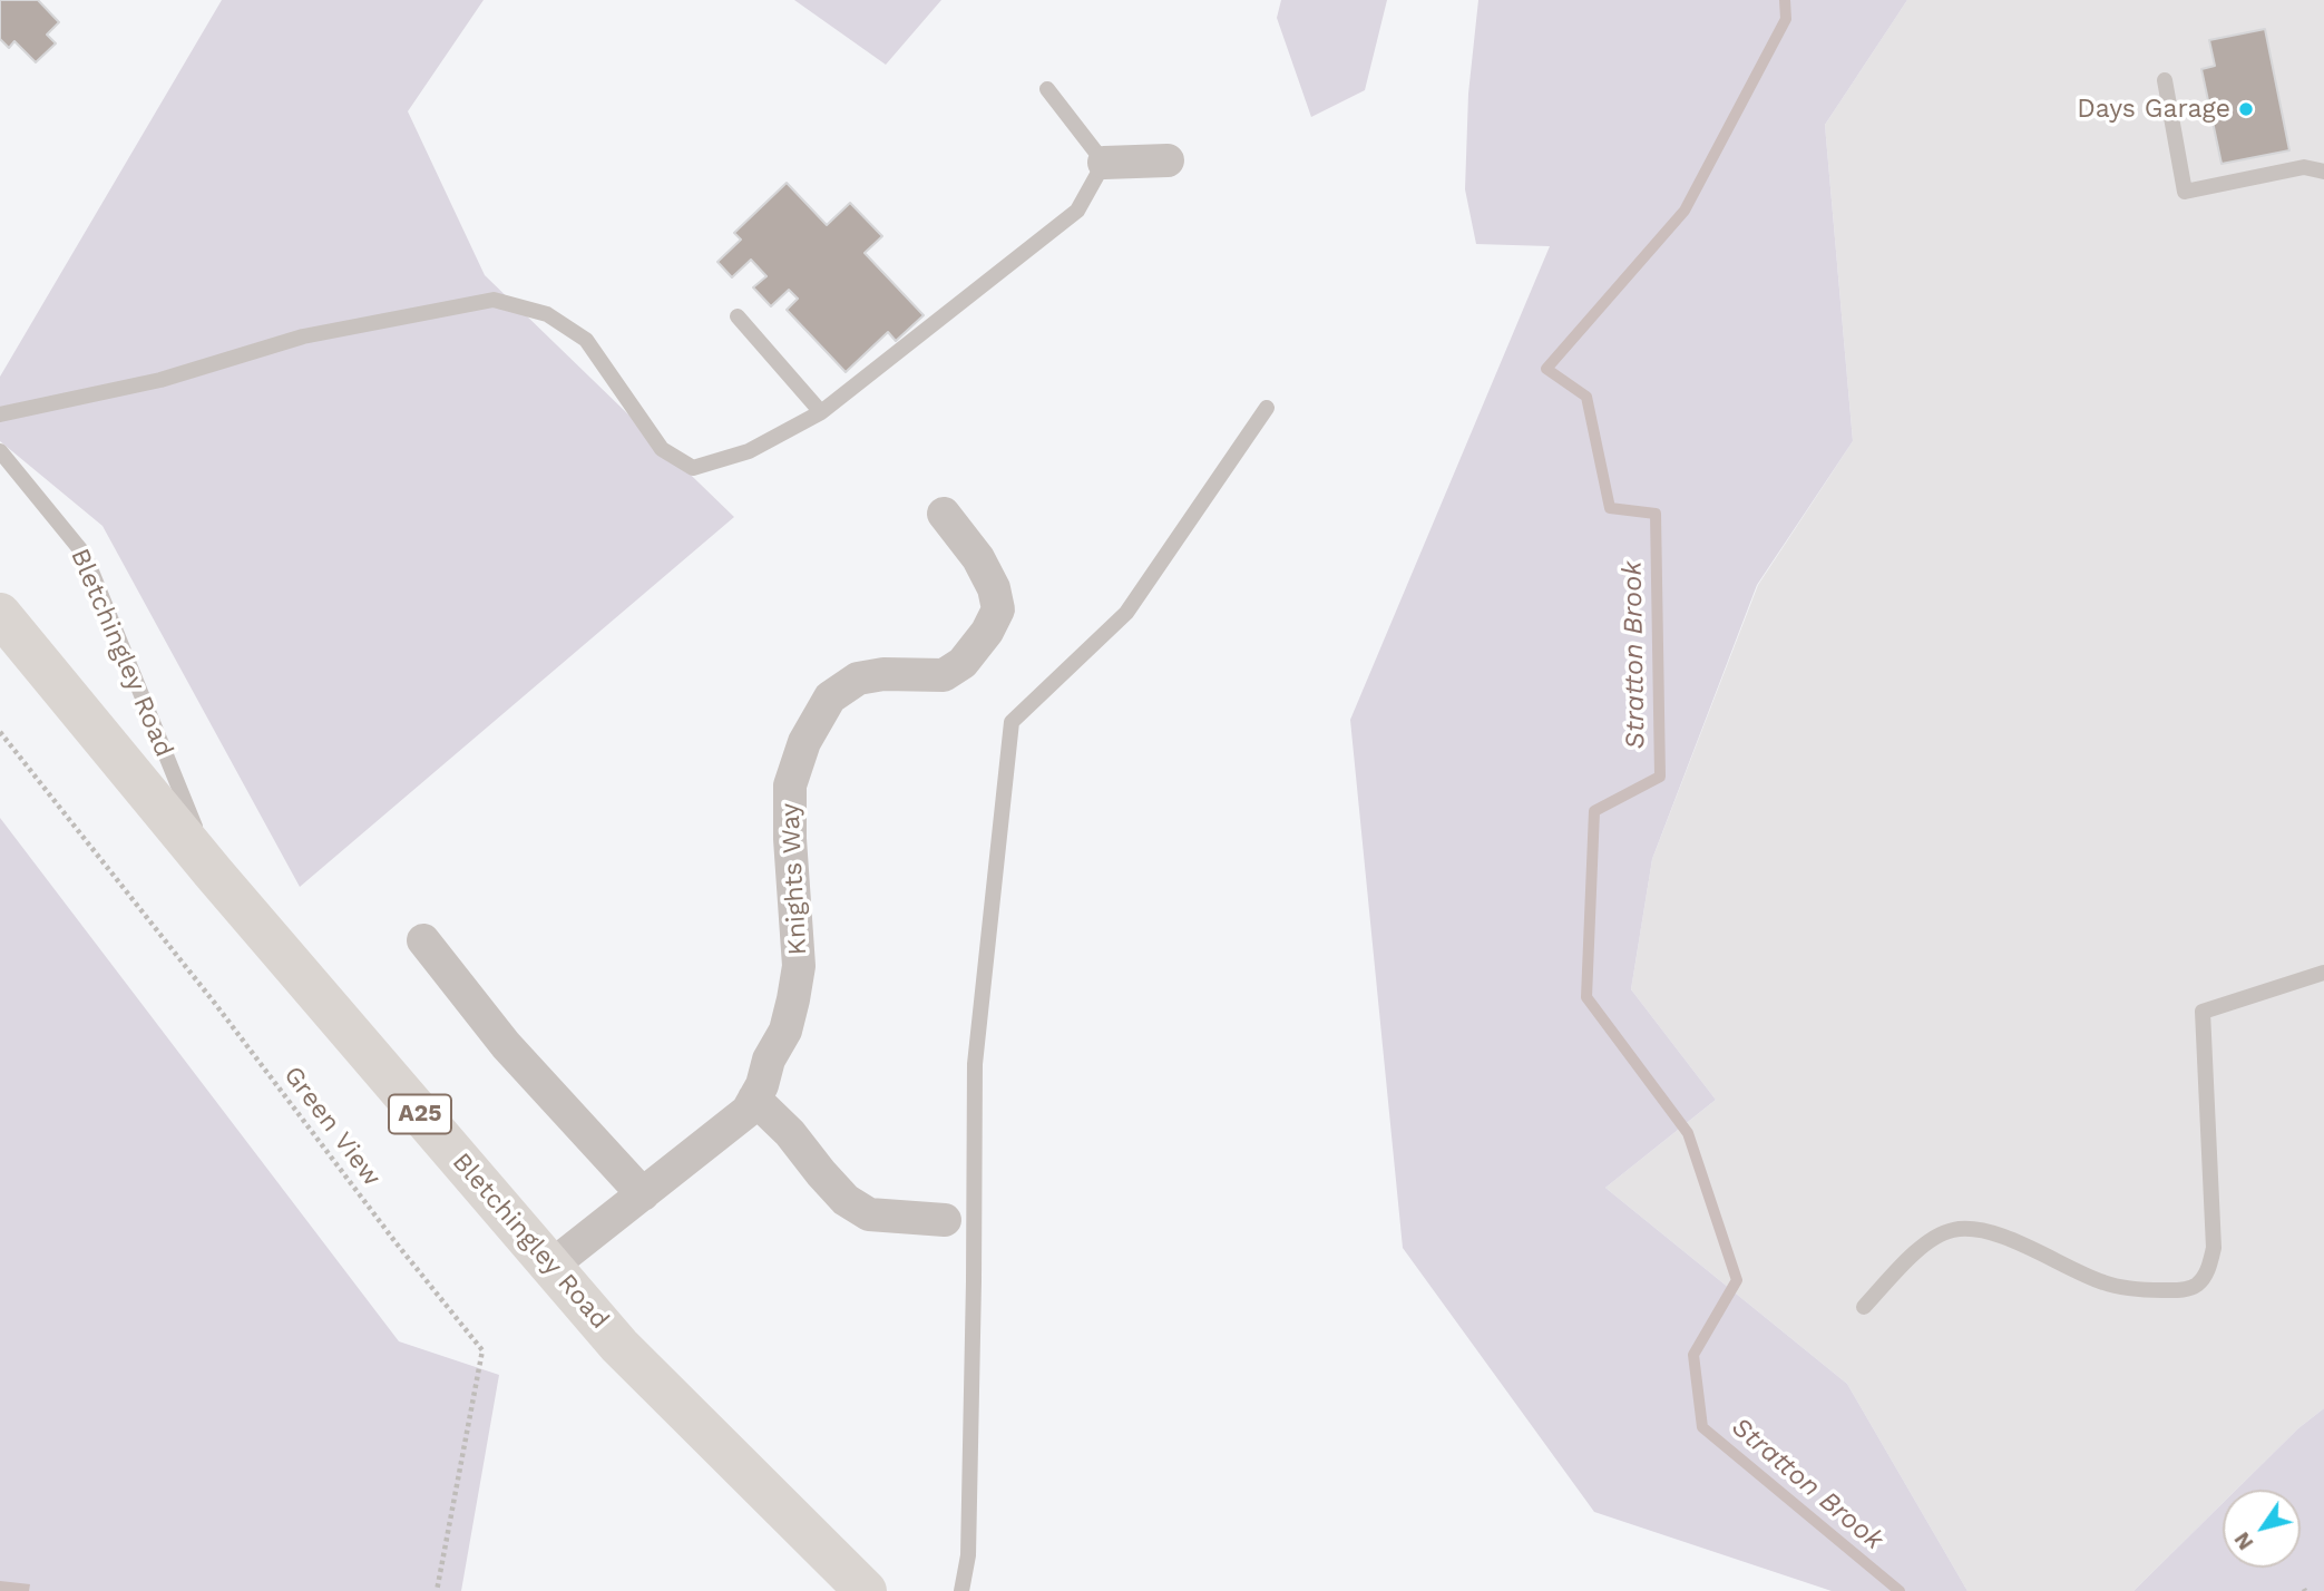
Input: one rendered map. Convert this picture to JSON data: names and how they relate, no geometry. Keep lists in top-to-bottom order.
{
  "streets": {
    "main road": ["Bletchingley Road", "A25"],
    "street": ["Knights Way"],
    "path": ["Green View"]
  },
  "crossings": [
    ["Bletchingley Road", "Knights Way"]
  ],
  "water": ["Stratton Brook"],
  "places": ["Days Garage"],
  "north": "bottom left"
}
